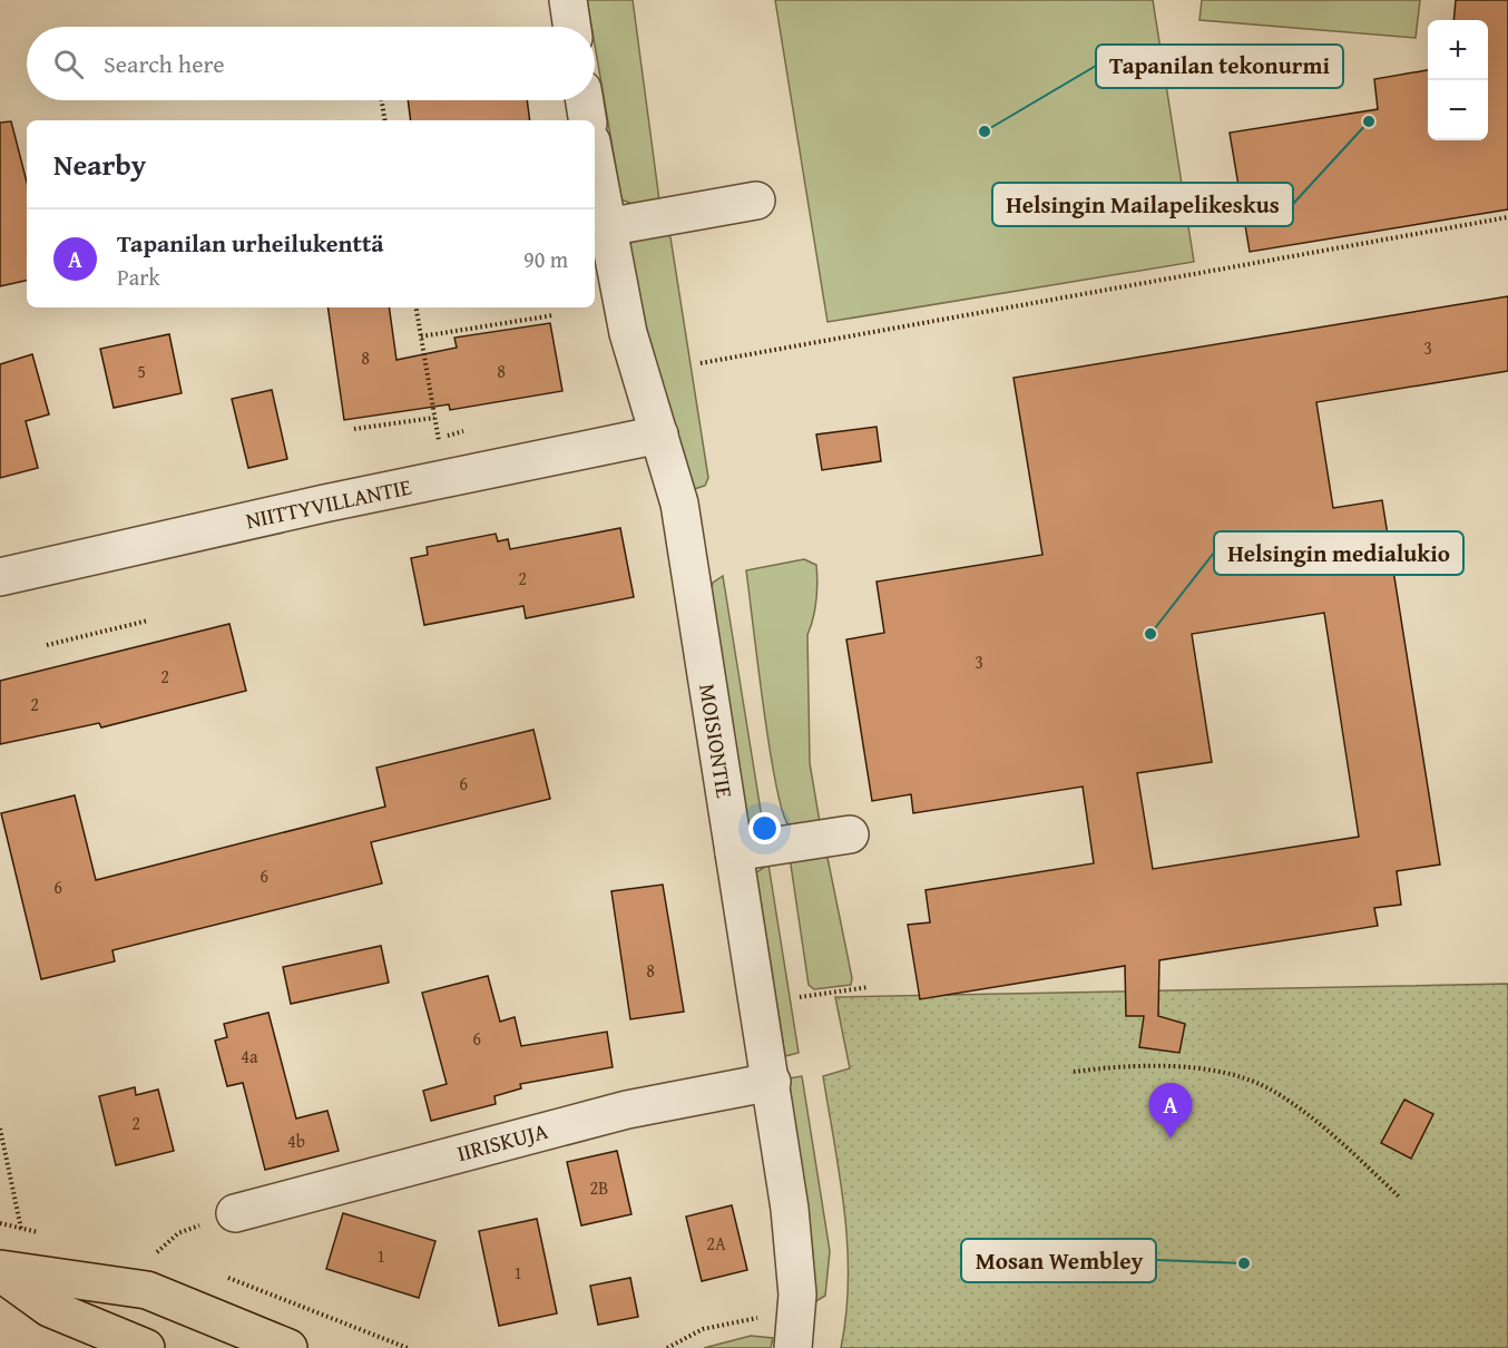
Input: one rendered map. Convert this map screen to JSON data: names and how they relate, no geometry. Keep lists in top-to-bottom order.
{
  "streets": {
    "street": ["NIITTYVILLANTIE", "MOISIONTIE", "IIRISKUJA"]
  },
  "crossings": [
    ["NIITTYVILLANTIE", "MOISIONTIE"],
    ["MOISIONTIE", "IIRISKUJA"]
  ],
  "places": [
    "Helsingin Mailapelikeskus",
    "Tapanilan tekonurmi",
    "Helsingin medialukio",
    "Mosan Wembley"
  ],
  "house_numbers": [
    "3",
    "8",
    "5",
    "8",
    "2",
    "3",
    "2",
    "2",
    "6",
    "6",
    "6",
    "8",
    "6",
    "4a",
    "2",
    "4b",
    "2B",
    "2A",
    "1",
    "1"
  ],
  "page": {
    "map_buttons": ["+", "−"],
    "search": "Search here",
    "heading": "Nearby",
    "list": [
      {
        "mark": "A",
        "name": "Tapanilan urheilukenttä",
        "note": "Park",
        "value": "90 m"
      }
    ],
    "pins": "A"
  }
}
